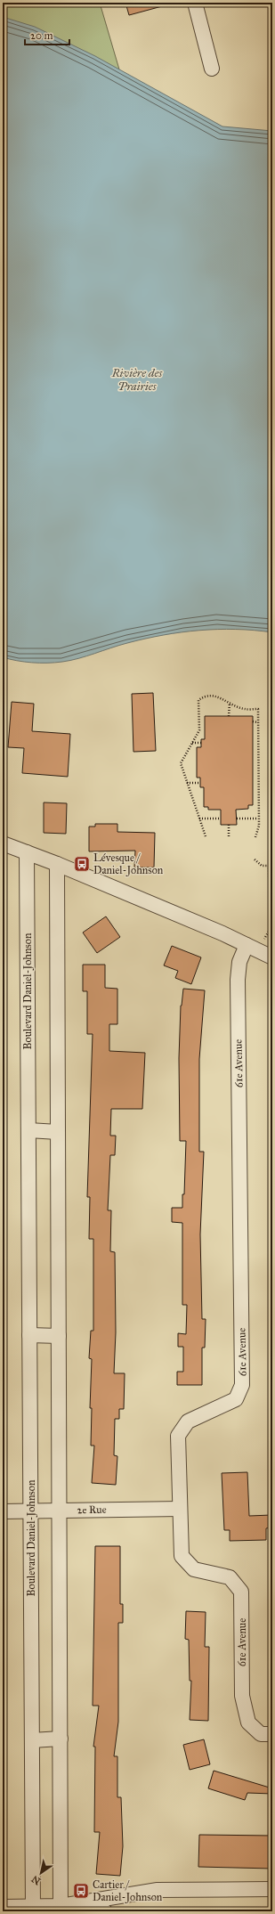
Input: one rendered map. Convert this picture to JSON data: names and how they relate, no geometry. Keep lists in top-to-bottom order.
{
  "streets": {
    "street": ["Boulevard Daniel-Johnson", "61e Avenue", "2e Rue"]
  },
  "crossings": [
    ["Boulevard Daniel-Johnson", "2e Rue"],
    ["61e Avenue", "2e Rue"]
  ],
  "water": ["Rivière des Prairies"],
  "places": {
    "bus stop": ["Lévesque / Daniel-Johnson", "Cartier / Daniel-Johnson"]
  },
  "scale_bar": "20 m",
  "north": "bottom left"
}
